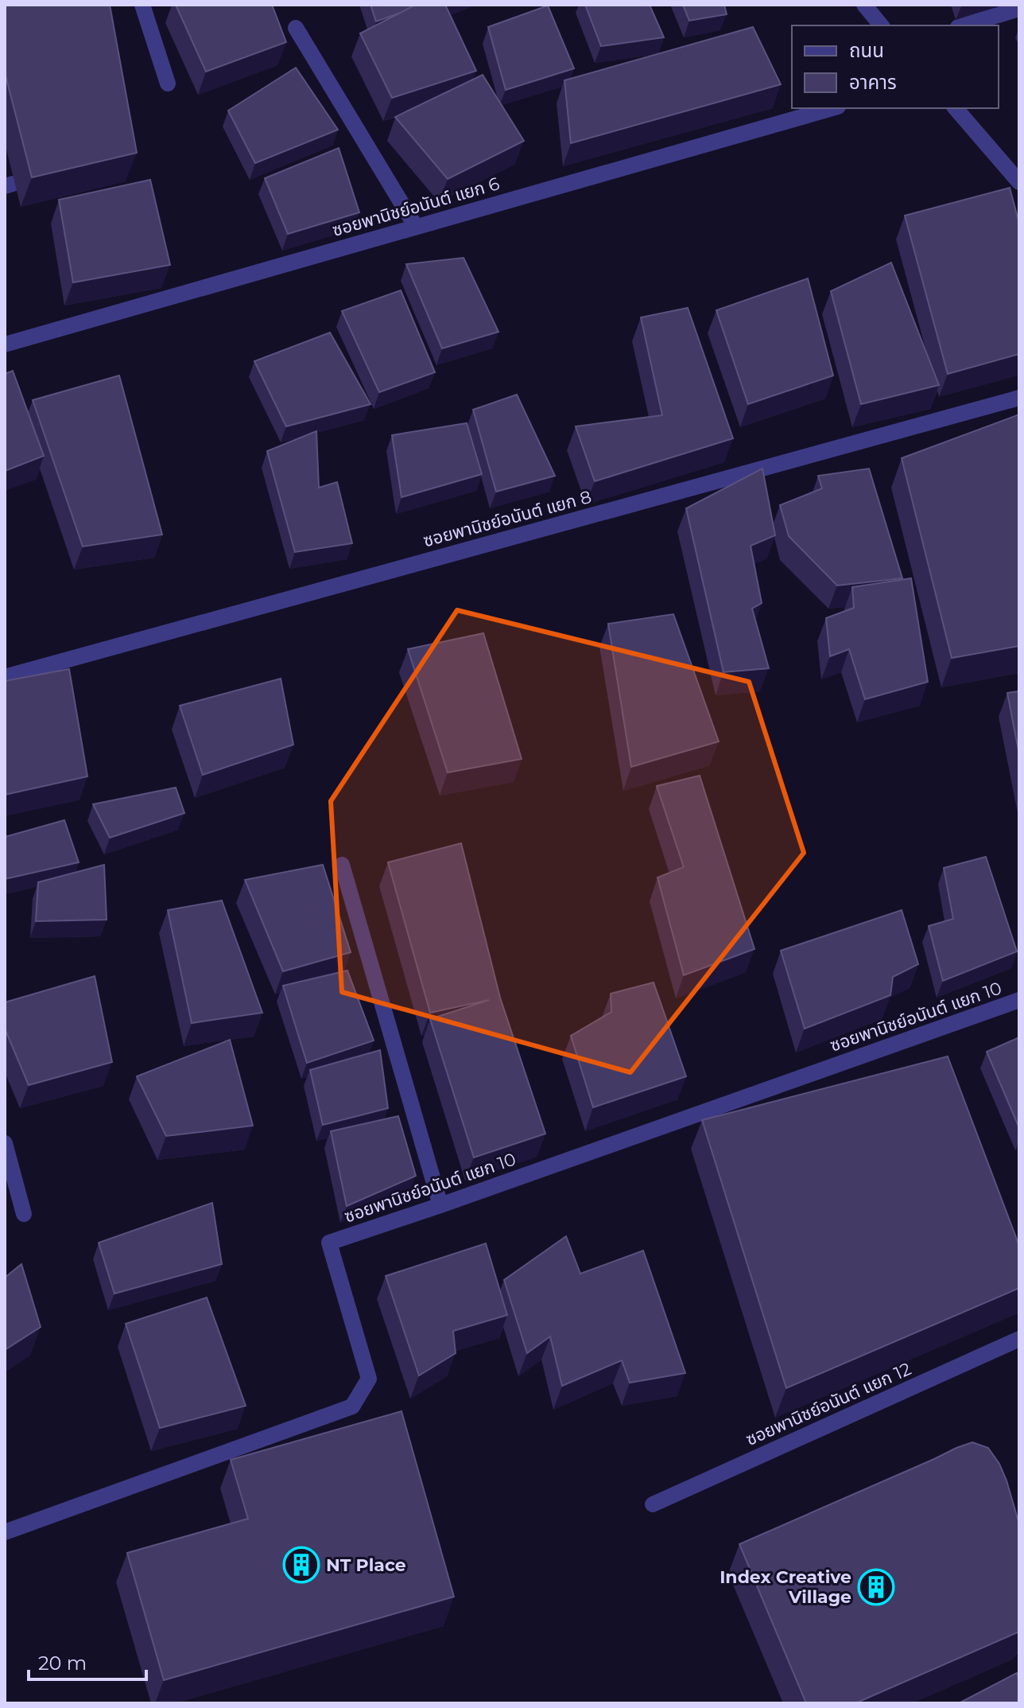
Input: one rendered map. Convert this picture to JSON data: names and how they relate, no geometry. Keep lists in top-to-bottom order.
{
  "streets": {
    "street": [
      "ซอยพานิชย์อนันต์ แยก 6",
      "ซอยพานิชย์อนันต์ แยก 8",
      "ซอยพานิชย์อนันต์ แยก 10",
      "ซอยพานิชย์อนันต์ แยก 12"
    ]
  },
  "places": {
    "building": ["NT Place", "Index Creative Village"]
  },
  "legend": ["ถนน", "อาคาร"],
  "scale_bar": "20 m"
}
